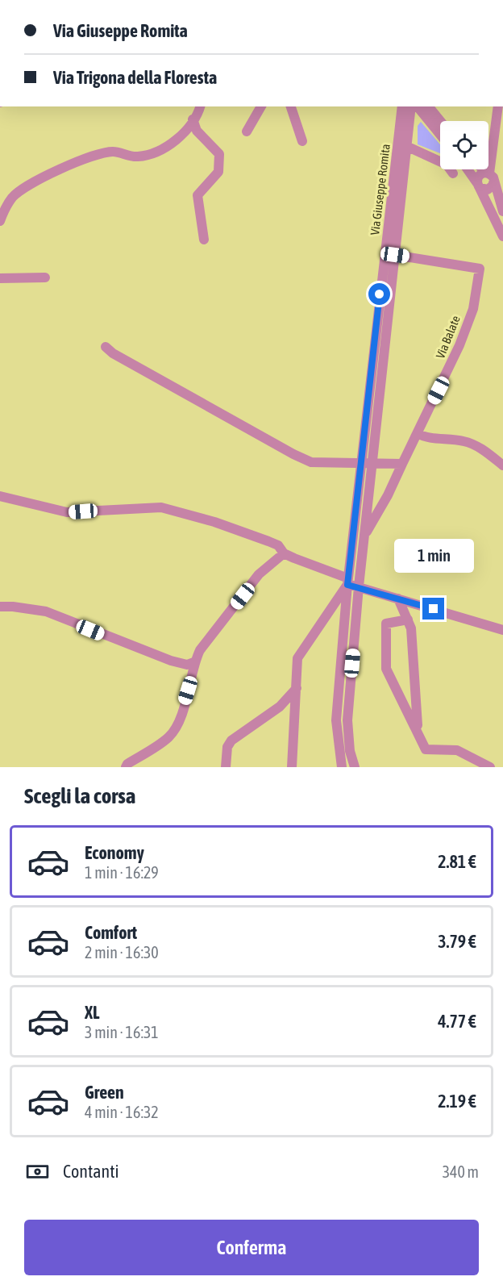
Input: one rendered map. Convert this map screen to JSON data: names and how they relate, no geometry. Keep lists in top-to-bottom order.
{
  "streets": {
    "street": ["Via Giuseppe Romita", "Via Balate"]
  },
  "crossings": [
    ["Via Giuseppe Romita", "Via Balate"]
  ],
  "page": {
    "banner": ["Via Giuseppe Romita", "Via Trigona della Floresta"],
    "bubble": "1 min",
    "heading": "Scegli la corsa",
    "list": [
      {
        "name": "Economy",
        "note": "1 min · 16:29",
        "value": "2.81 €"
      },
      {
        "name": "Comfort",
        "note": "2 min · 16:30",
        "value": "3.79 €"
      },
      {
        "name": "XL",
        "note": "3 min · 16:31",
        "value": "4.77 €"
      },
      {
        "name": "Green",
        "note": "4 min · 16:32",
        "value": "2.19 €"
      }
    ],
    "pay": ["Contanti", "340 m"],
    "buttons": "Conferma"
  }
}
